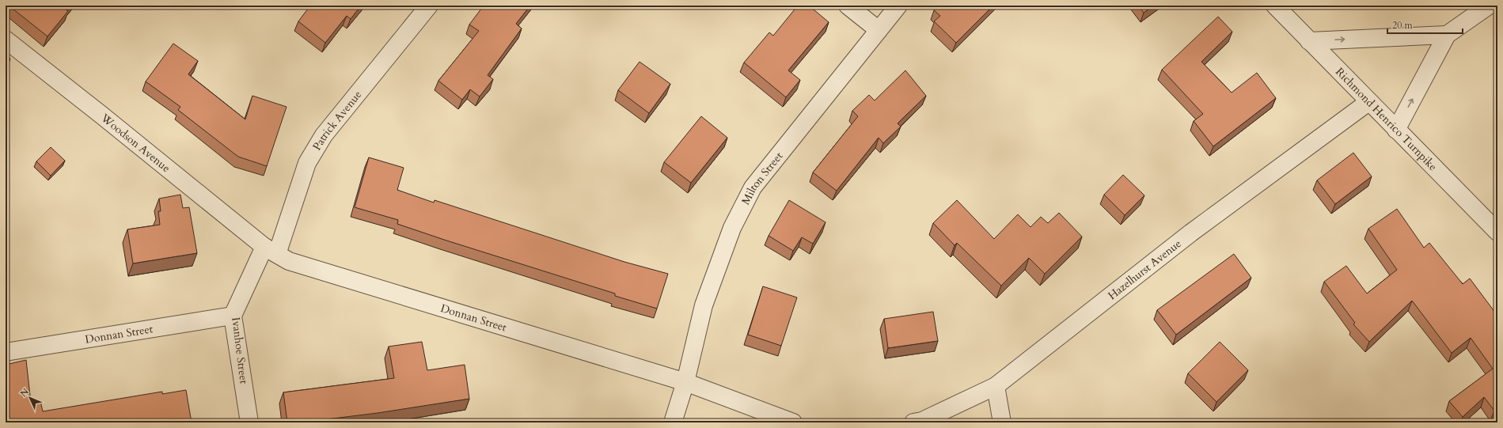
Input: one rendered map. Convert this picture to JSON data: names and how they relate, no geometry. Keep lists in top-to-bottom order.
{
  "streets": {
    "street": [
      "Richmond Henrico Turnpike",
      "Patrick Avenue",
      "Woodson Avenue",
      "Milton Street",
      "Hazelhurst Avenue",
      "Donnan Street",
      "Ivanhoe Street"
    ]
  },
  "crossings": [
    ["Richmond Henrico Turnpike", "Hazelhurst Avenue"],
    ["Patrick Avenue", "Woodson Avenue"],
    ["Patrick Avenue", "Donnan Street"],
    ["Patrick Avenue", "Ivanhoe Street"],
    ["Woodson Avenue", "Donnan Street"],
    ["Woodson Avenue", "Ivanhoe Street"],
    ["Milton Street", "Donnan Street"],
    ["Donnan Street", "Ivanhoe Street"]
  ],
  "scale_bar": "20 m",
  "north": "top left"
}
